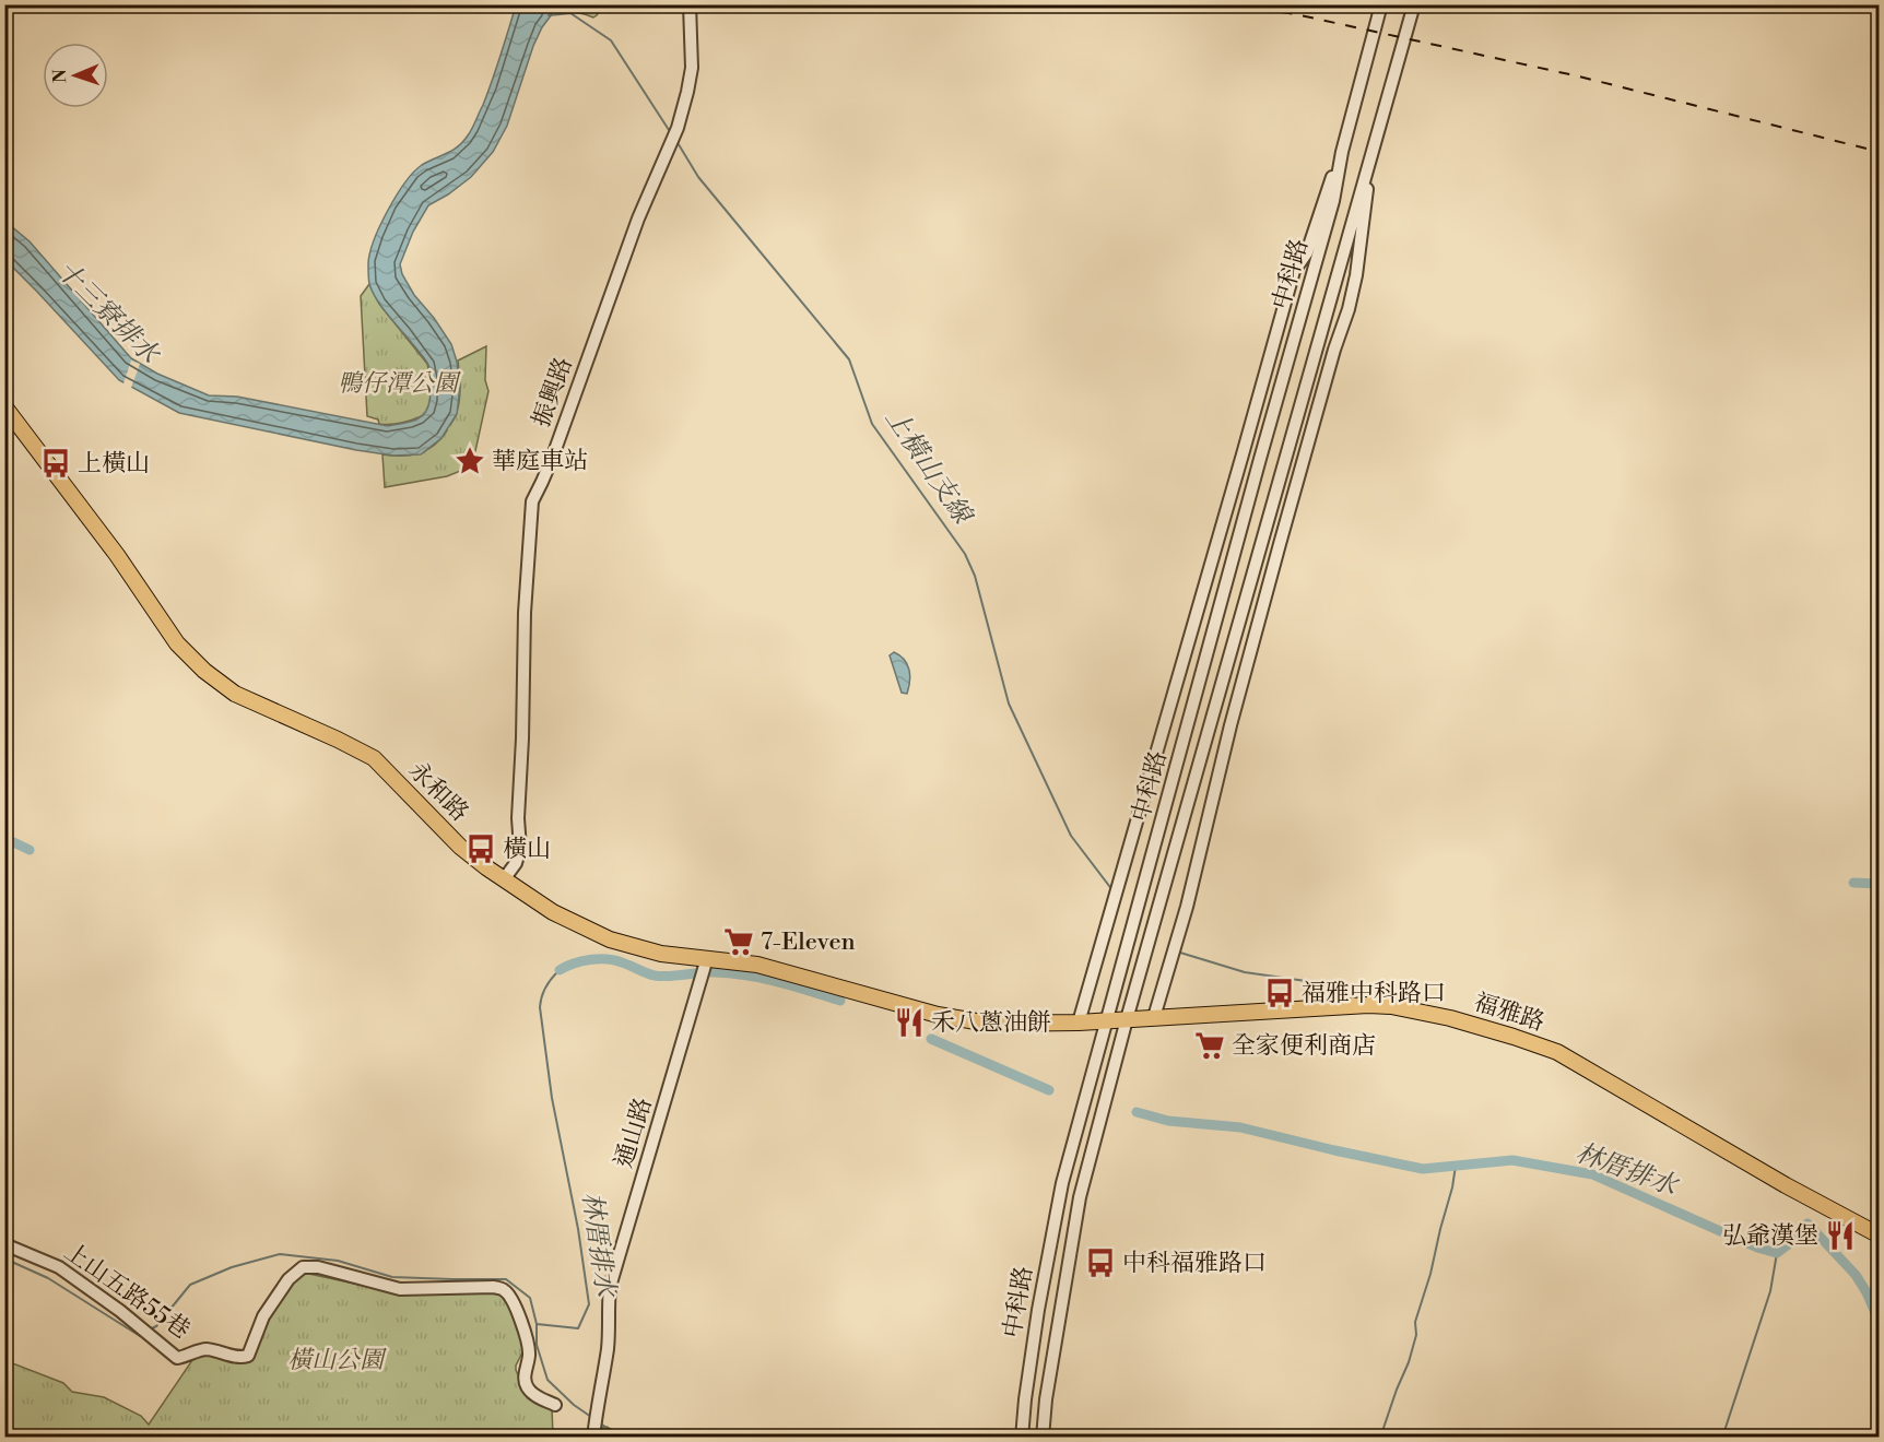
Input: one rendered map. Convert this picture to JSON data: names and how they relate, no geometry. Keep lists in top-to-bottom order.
{
  "streets": {
    "main road": ["永和路", "福雅路"],
    "street": [
      "中科路",
      "振興路",
      "通山路",
      "上山五路55巷"
    ]
  },
  "crossings": [
    ["中科路", "永和路"],
    ["中科路", "福雅路"],
    ["振興路", "永和路"],
    ["永和路", "福雅路"],
    ["永和路", "通山路"]
  ],
  "water": ["十三寮排水", "上橫山支線", "林厝排水"],
  "parks": ["鴨仔潭公園", "橫山公園"],
  "places": {
    "place": ["華庭車站"],
    "bus stop": [
      "上橫山",
      "橫山",
      "福雅中科路口",
      "中科福雅路口"
    ],
    "supermarket": ["7-Eleven", "全家便利商店"],
    "restaurant": ["禾八蔥油餅", "弘爺漢堡"]
  },
  "north": "left"
}
